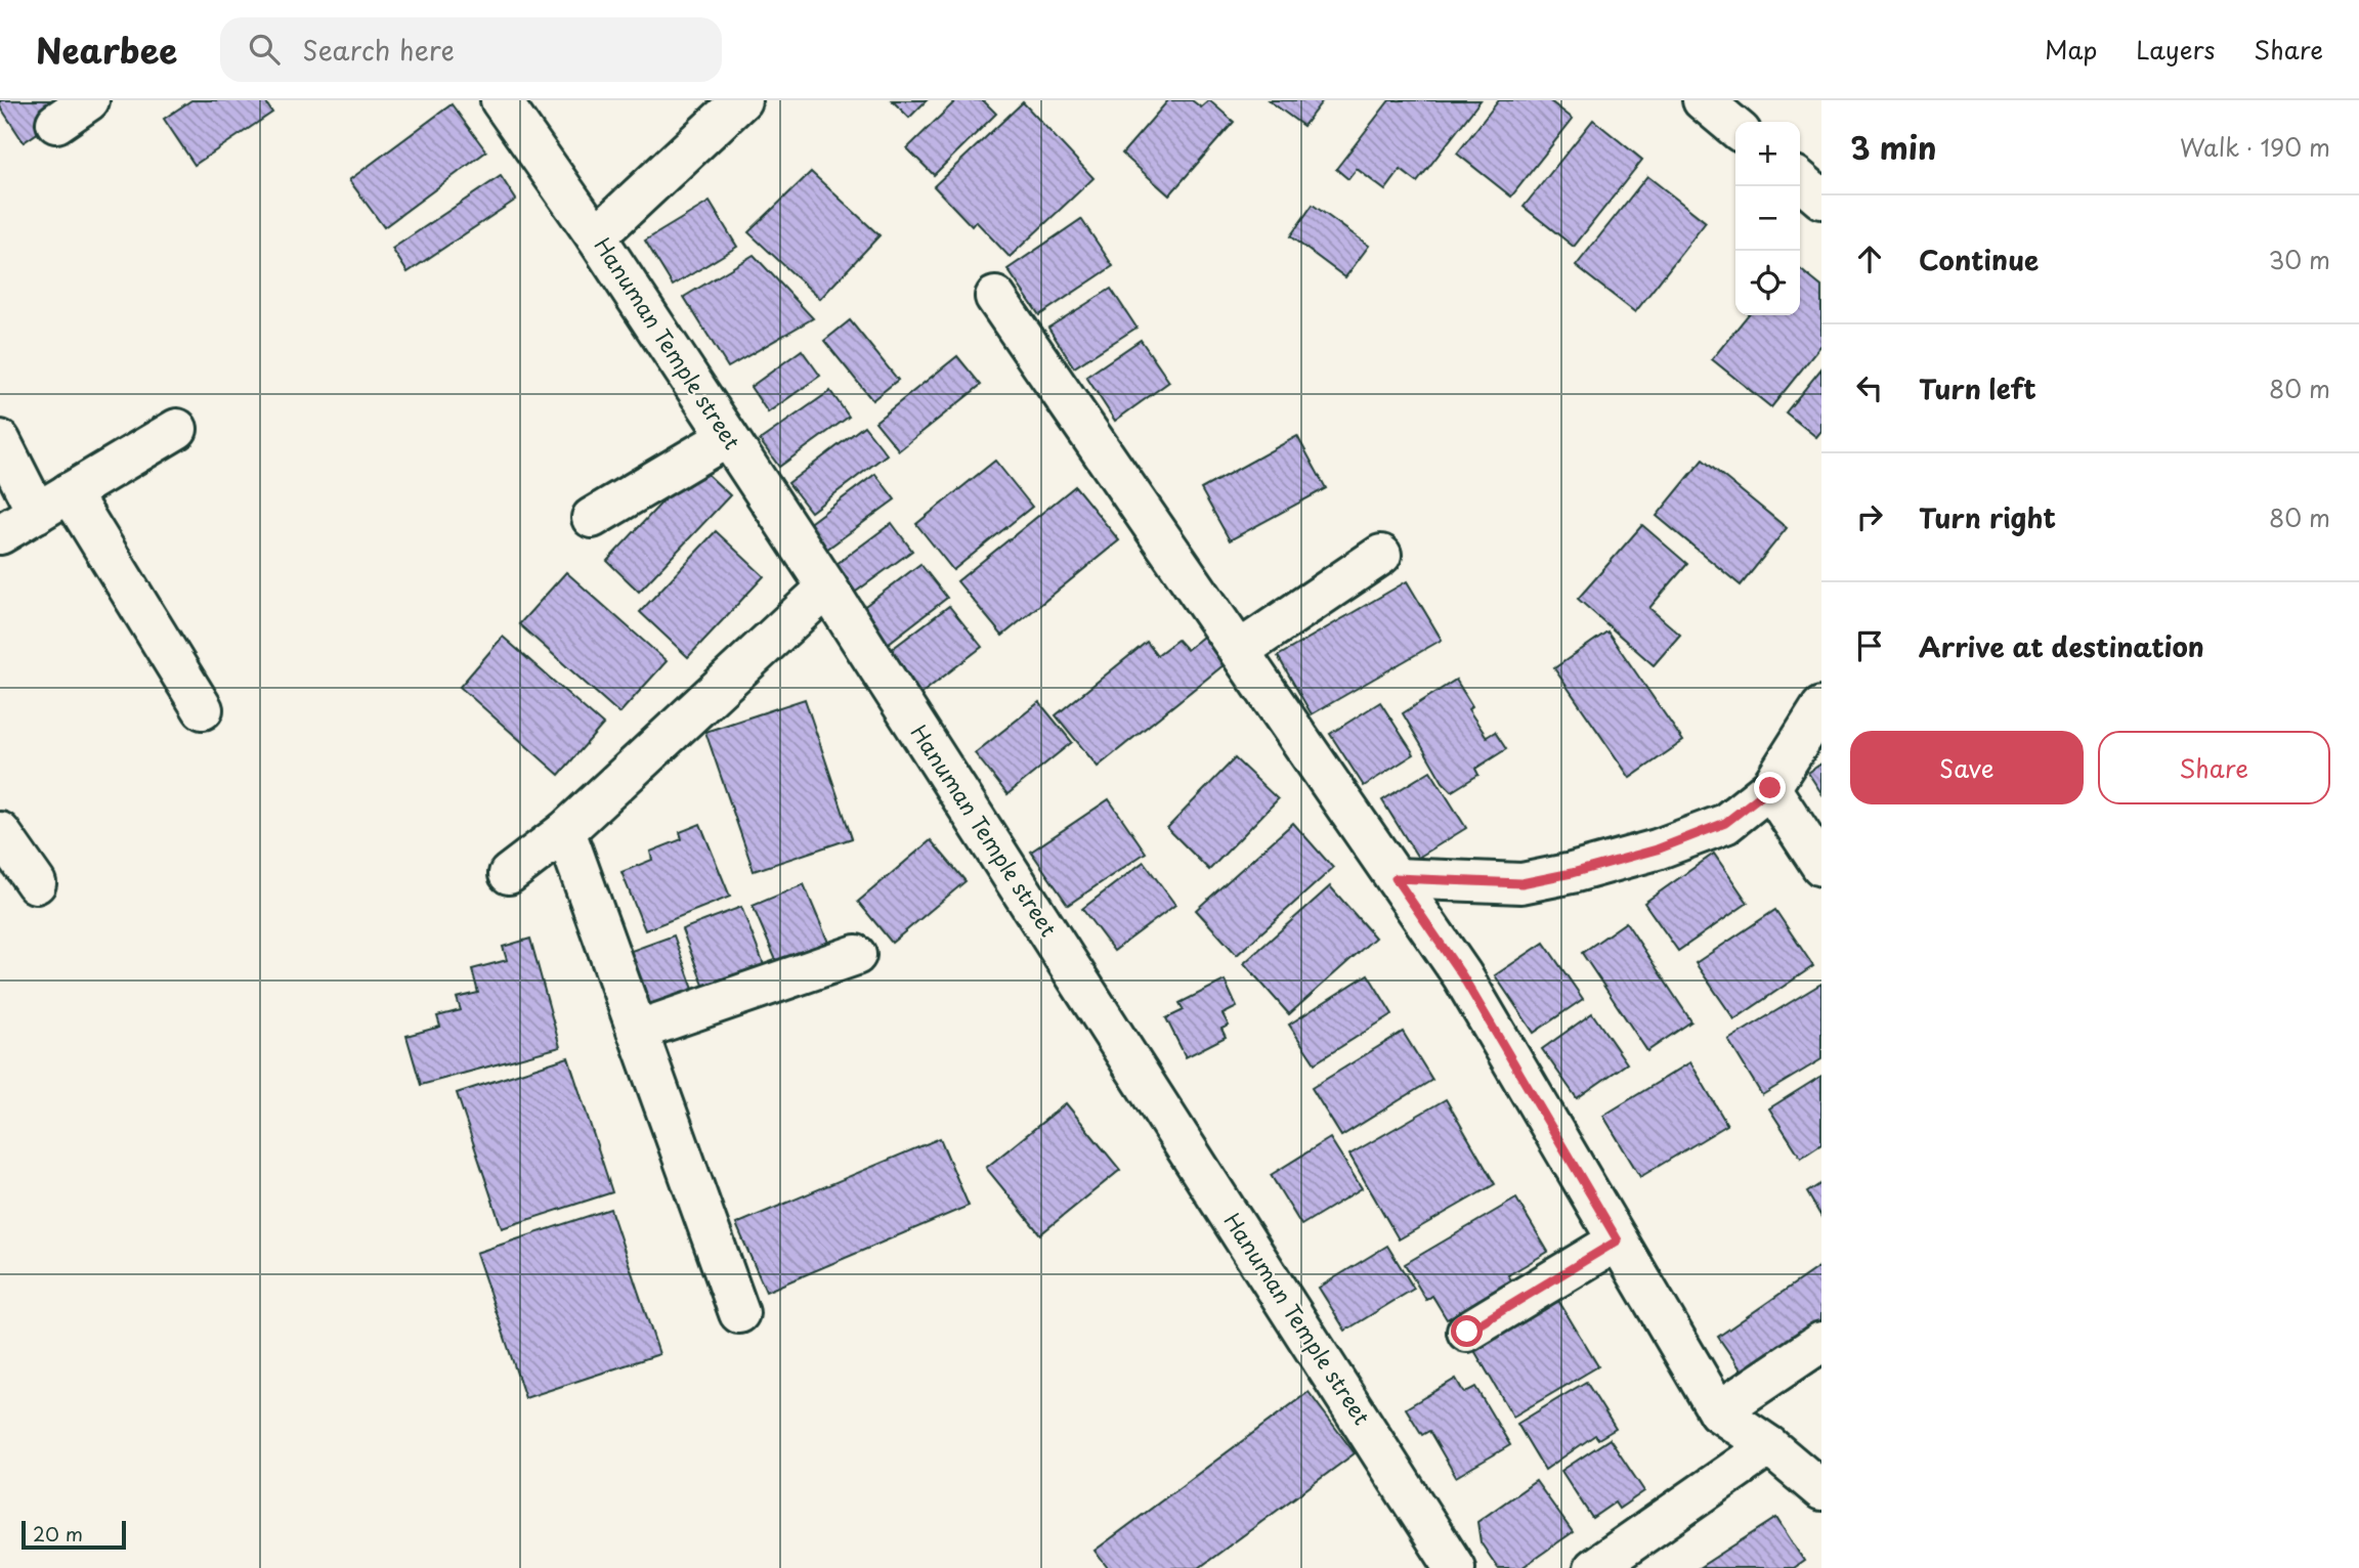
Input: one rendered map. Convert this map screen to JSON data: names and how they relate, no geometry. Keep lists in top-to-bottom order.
{
  "streets": {
    "street": ["Hanuman Temple street"]
  },
  "scale_bar": "20 m",
  "page": {
    "header": "Nearbee",
    "search": "Search here",
    "nav": ["Map", "Layers", "Share"],
    "heading": ["3 min", "Walk · 190 m"],
    "map_buttons": ["+", "−"],
    "list": [
      ["Continue", "30 m"],
      ["Turn left", "80 m"],
      ["Turn right", "80 m"],
      "Arrive at destination"
    ],
    "buttons": ["Save", "Share"],
    "scale": "20 m"
  }
}
